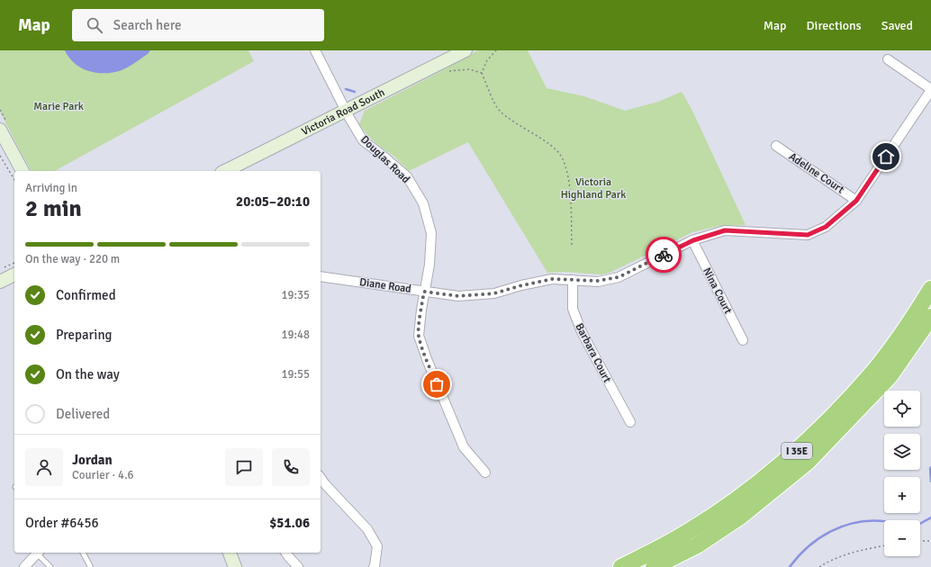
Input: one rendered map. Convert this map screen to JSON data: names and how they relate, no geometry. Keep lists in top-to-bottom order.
{
  "streets": {
    "highway": ["I 35E"],
    "street": [
      "Victoria Road South",
      "Douglas Road",
      "Adeline Court",
      "Diane Road",
      "Nina Court",
      "Barbara Court"
    ]
  },
  "crossings": [
    ["Victoria Road South", "Douglas Road"],
    ["Douglas Road", "Diane Road"],
    ["Adeline Court", "Diane Road"],
    ["Diane Road", "Nina Court"],
    ["Diane Road", "Barbara Court"]
  ],
  "parks": ["Marie Park", "Victoria Highland Park"],
  "page": {
    "header": "Map",
    "search": "Search here",
    "nav": ["Map", "Directions", "Saved"],
    "heading": ["2 min", "Arriving in", "20:05–20:10"],
    "panel": [
      "Jordan",
      "Courier · 4.6",
      "Order #6456",
      "$51.06"
    ],
    "bar": "On the way · 220 m",
    "list": [
      ["Confirmed", "19:35"],
      ["Preparing", "19:48"],
      ["On the way", "19:55"],
      "Delivered"
    ],
    "map_buttons": ["+", "−"]
  }
}
